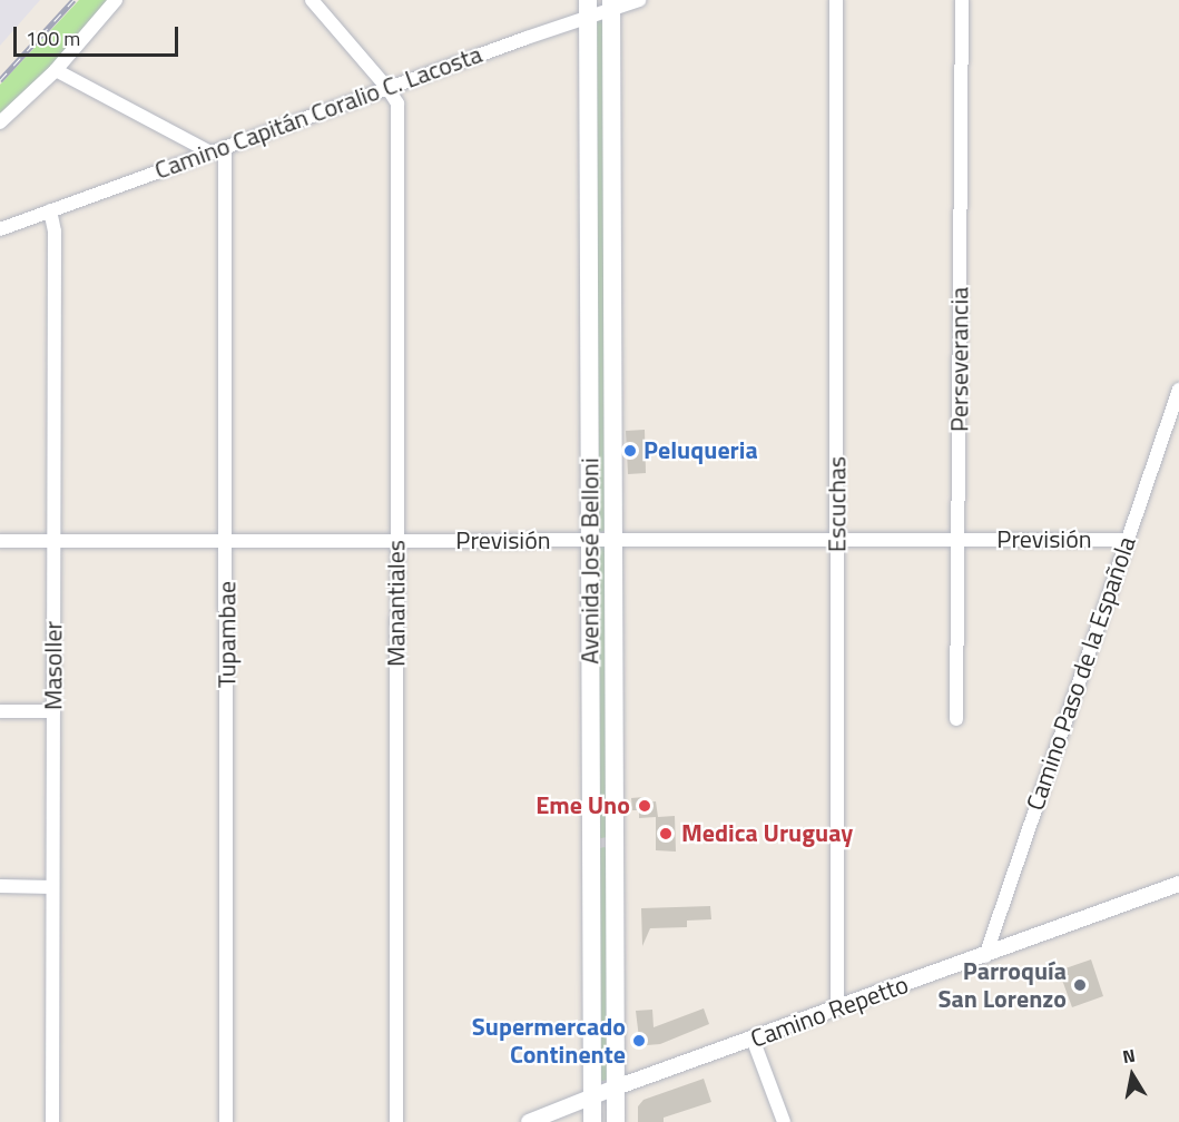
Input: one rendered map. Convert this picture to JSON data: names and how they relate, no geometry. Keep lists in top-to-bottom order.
{
  "streets": {
    "main road": ["Avenida José Belloni"],
    "street": [
      "Camino Capitán Coralio C. Lacosta",
      "Perseverancia",
      "Escuchas",
      "Previsión",
      "Manantiales",
      "Tupambae",
      "Masoller",
      "Camino Paso de la Española",
      "Camino Repetto"
    ]
  },
  "crossings": [
    ["Camino Capitán Coralio C. Lacosta", "Avenida José Belloni"],
    ["Camino Capitán Coralio C. Lacosta", "Manantiales"],
    ["Camino Capitán Coralio C. Lacosta", "Tupambae"],
    ["Camino Capitán Coralio C. Lacosta", "Masoller"],
    ["Perseverancia", "Previsión"],
    ["Escuchas", "Previsión"],
    ["Escuchas", "Camino Repetto"],
    ["Previsión", "Avenida José Belloni"],
    ["Previsión", "Manantiales"],
    ["Previsión", "Tupambae"],
    ["Previsión", "Masoller"],
    ["Previsión", "Camino Paso de la Española"],
    ["Avenida José Belloni", "Camino Repetto"],
    ["Camino Paso de la Española", "Camino Repetto"]
  ],
  "places": [
    "Peluqueria",
    "Eme Uno",
    "Medica Uruguay",
    "Parroquía San Lorenzo",
    "Supermercado Continente"
  ],
  "scale_bar": "100 m",
  "north": "top"
}
